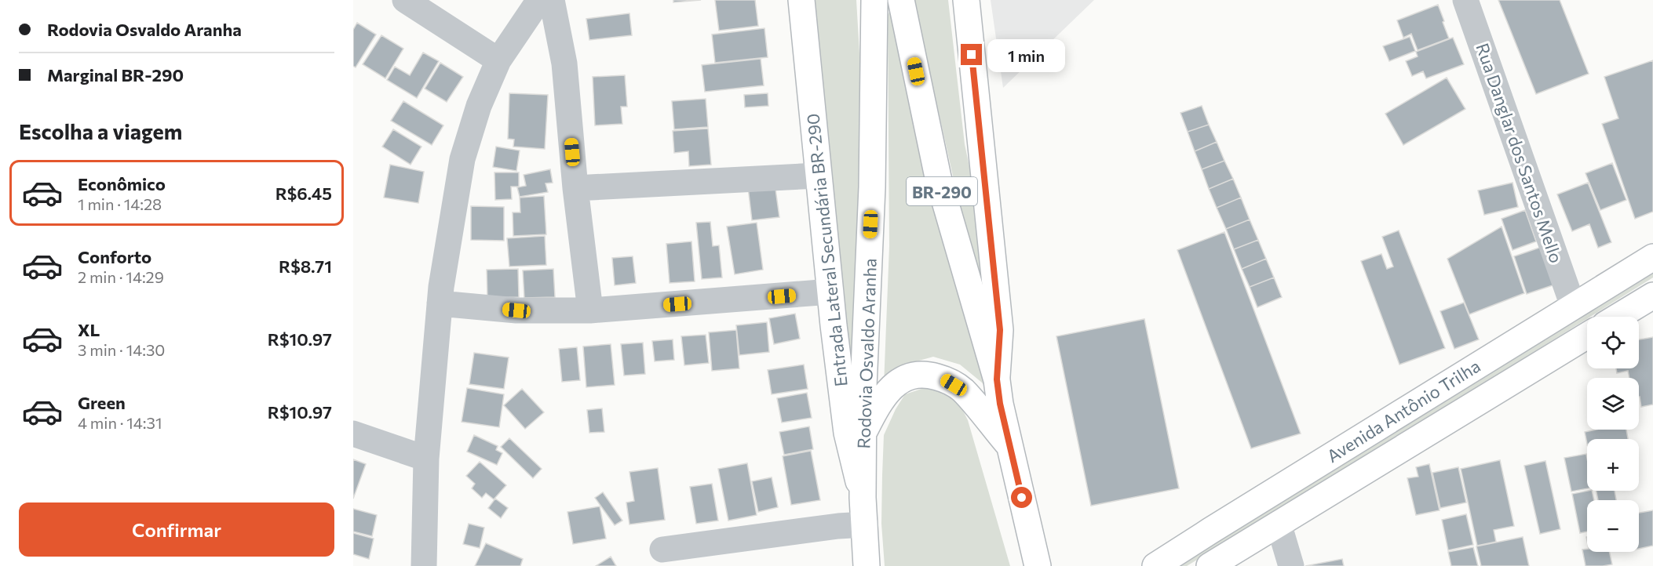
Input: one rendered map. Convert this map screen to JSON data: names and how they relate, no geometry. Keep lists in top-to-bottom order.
{
  "streets": {
    "main road": [
      "BR-290",
      "Entrada Lateral Secundária BR-290",
      "Rodovia Osvaldo Aranha",
      "Avenida Antônio Trilha"
    ],
    "street": ["Rua Danglar dos Santos Mello"]
  },
  "crossings": [
    ["Rua Danglar dos Santos Mello", "Avenida Antônio Trilha"],
    ["BR-290", "Rodovia Osvaldo Aranha"],
    ["Entrada Lateral Secundária BR-290", "Rodovia Osvaldo Aranha"]
  ],
  "page": {
    "banner": ["Rodovia Osvaldo Aranha", "Marginal BR-290"],
    "bubble": "1 min",
    "heading": "Escolha a viagem",
    "list": [
      {
        "name": "Econômico",
        "note": "1 min · 14:28",
        "value": "R$6.45"
      },
      {
        "name": "Conforto",
        "note": "2 min · 14:29",
        "value": "R$8.71"
      },
      {
        "name": "XL",
        "note": "3 min · 14:30",
        "value": "R$10.97"
      },
      {
        "name": "Green",
        "note": "4 min · 14:31",
        "value": "R$10.97"
      }
    ],
    "map_buttons": ["+", "−"],
    "buttons": "Confirmar"
  }
}
